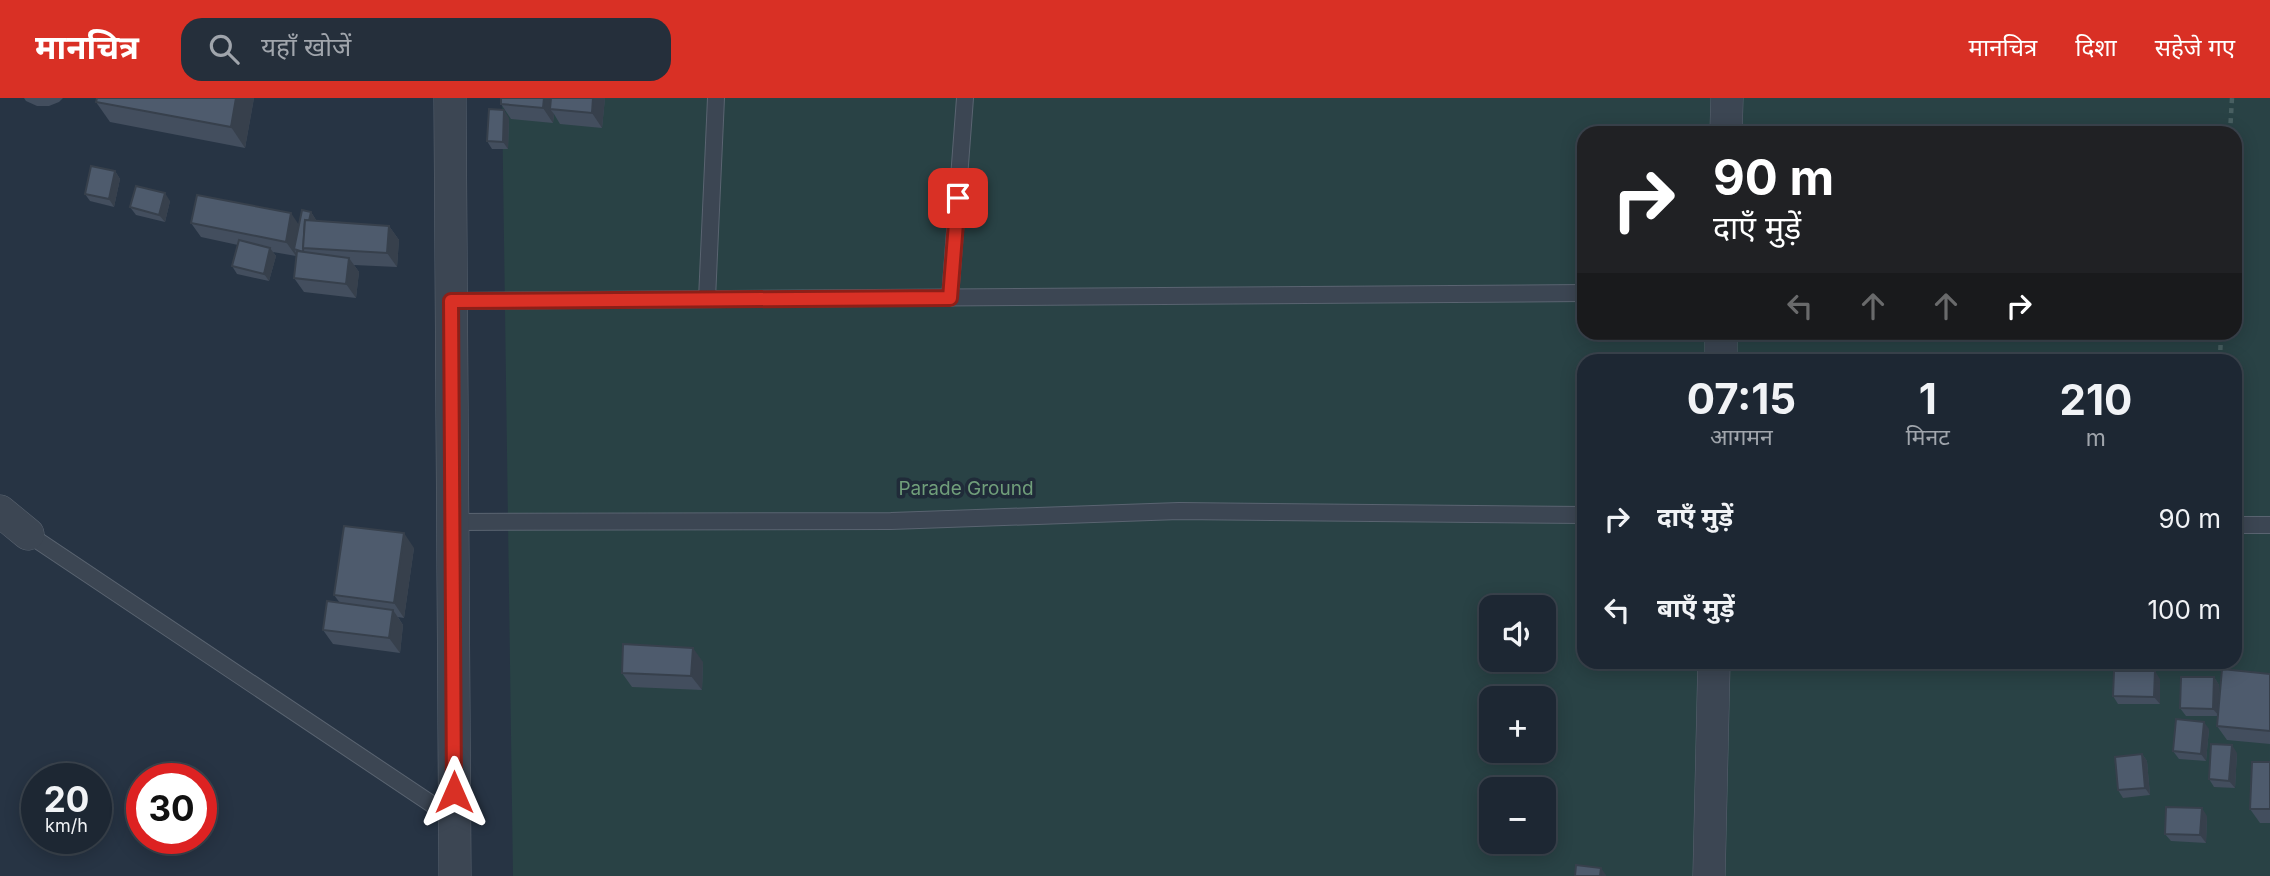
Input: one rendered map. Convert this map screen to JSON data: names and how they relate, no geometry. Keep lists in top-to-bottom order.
{
  "parks": ["Parade Ground"],
  "page": {
    "header": "मानचित्र",
    "search": "यहाँ खोजें",
    "nav": ["मानचित्र", "दिशा", "सहेजे गए"],
    "turn": ["90 m", "दाएँ मुड़ें"],
    "eta": [
      "07:15",
      "आगमन",
      "1",
      "मिनट",
      "210",
      "m"
    ],
    "list": [
      {
        "name": "दाएँ मुड़ें",
        "value": "90 m"
      },
      {
        "name": "बाएँ मुड़ें",
        "value": "100 m"
      }
    ],
    "map_buttons": ["+", "−"],
    "speed": "20 km/h",
    "limit": "30"
  }
}
